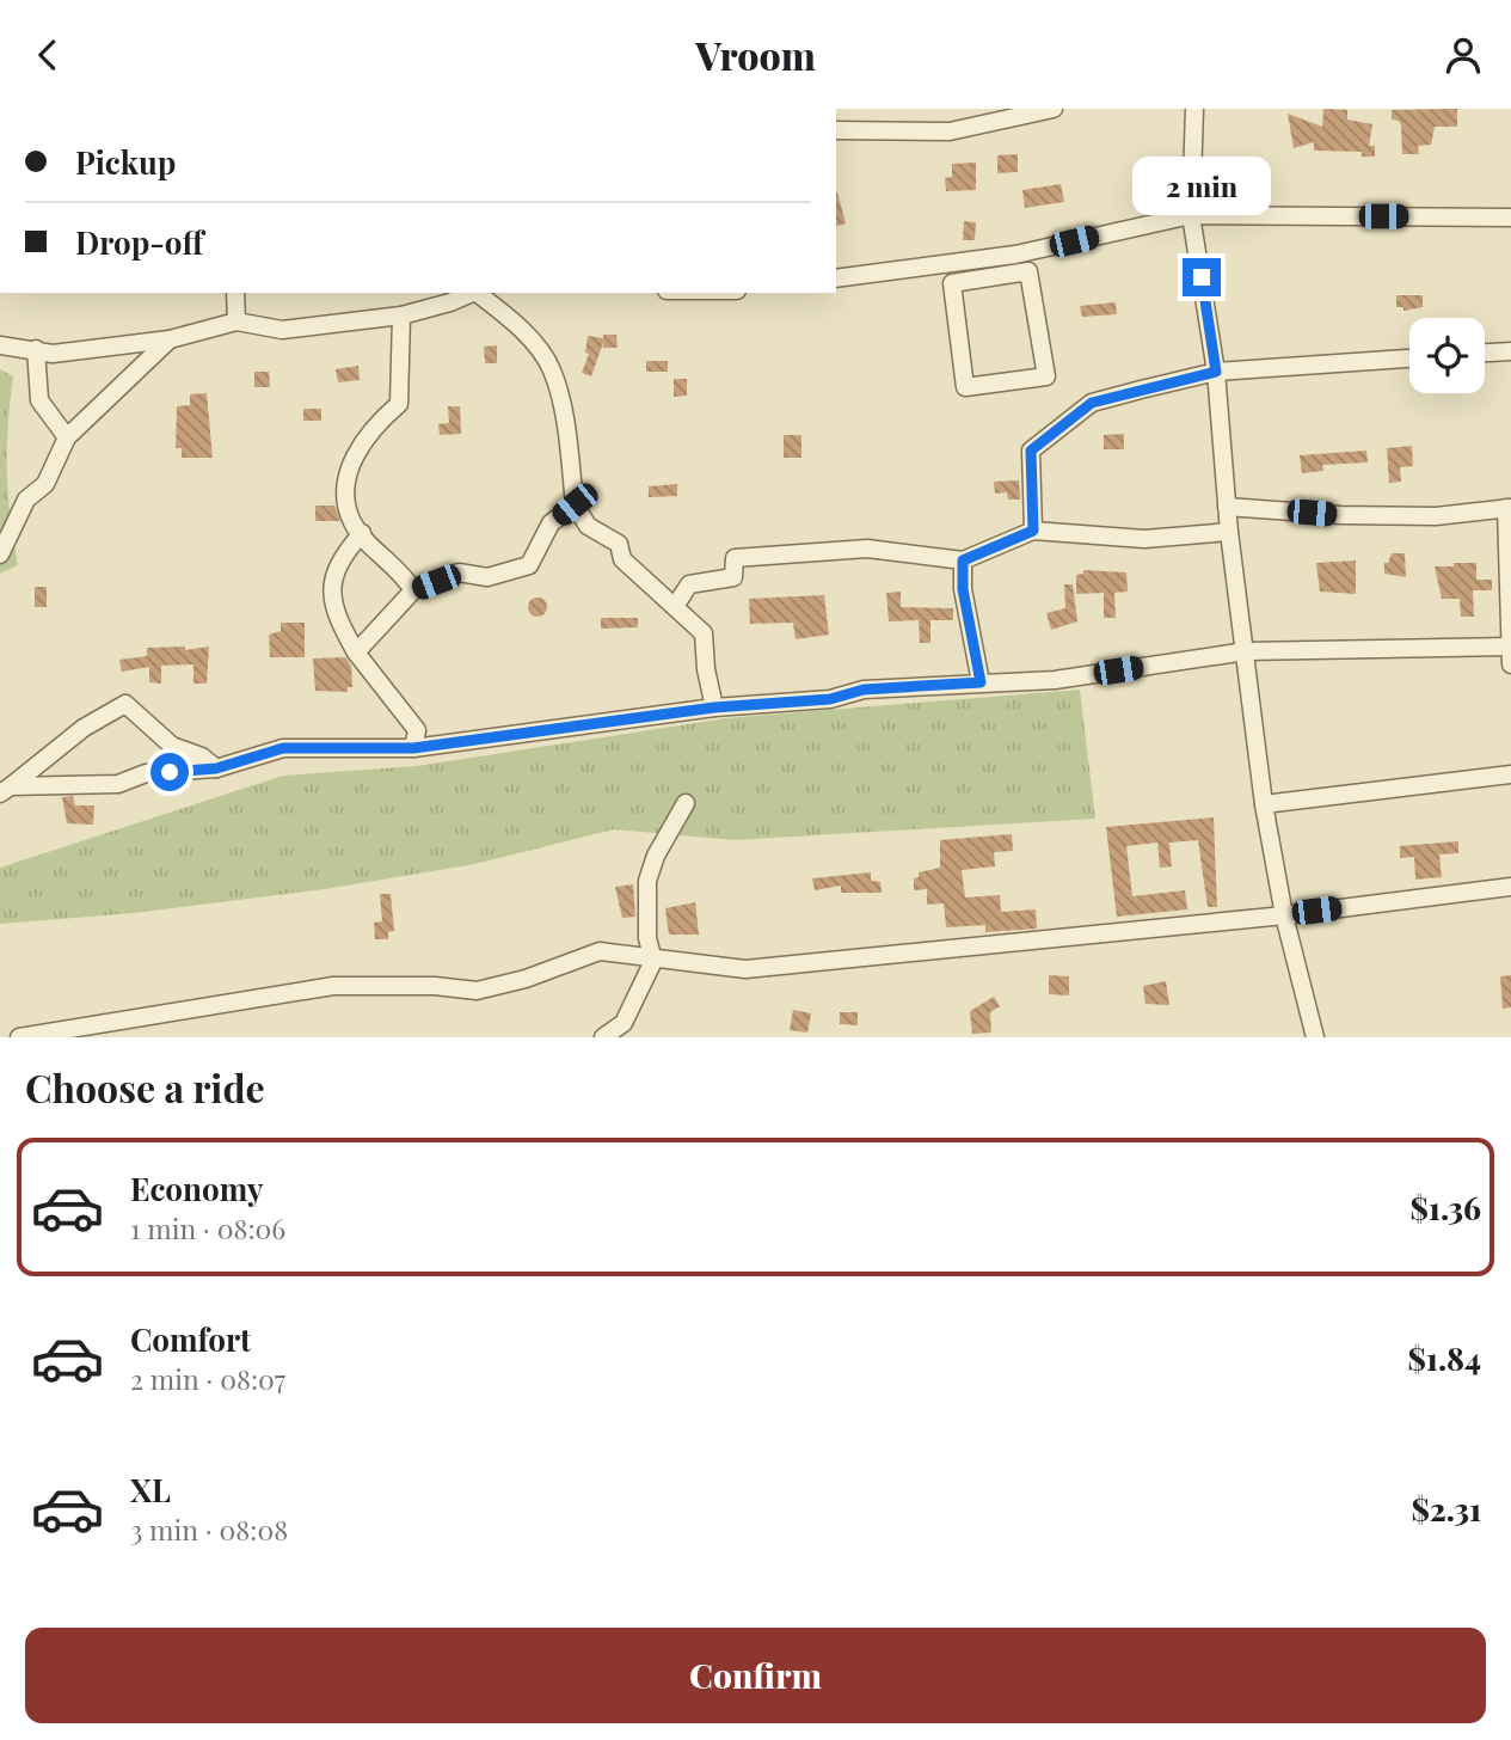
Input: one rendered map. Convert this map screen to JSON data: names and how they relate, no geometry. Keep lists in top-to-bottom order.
{
  "page": {
    "header": "Vroom",
    "banner": ["Pickup", "Drop-off"],
    "bubble": "2 min",
    "heading": "Choose a ride",
    "list": [
      {
        "name": "Economy",
        "note": "1 min · 08:06",
        "value": "$1.36"
      },
      {
        "name": "Comfort",
        "note": "2 min · 08:07",
        "value": "$1.84"
      },
      {
        "name": "XL",
        "note": "3 min · 08:08",
        "value": "$2.31"
      }
    ],
    "buttons": "Confirm"
  }
}
